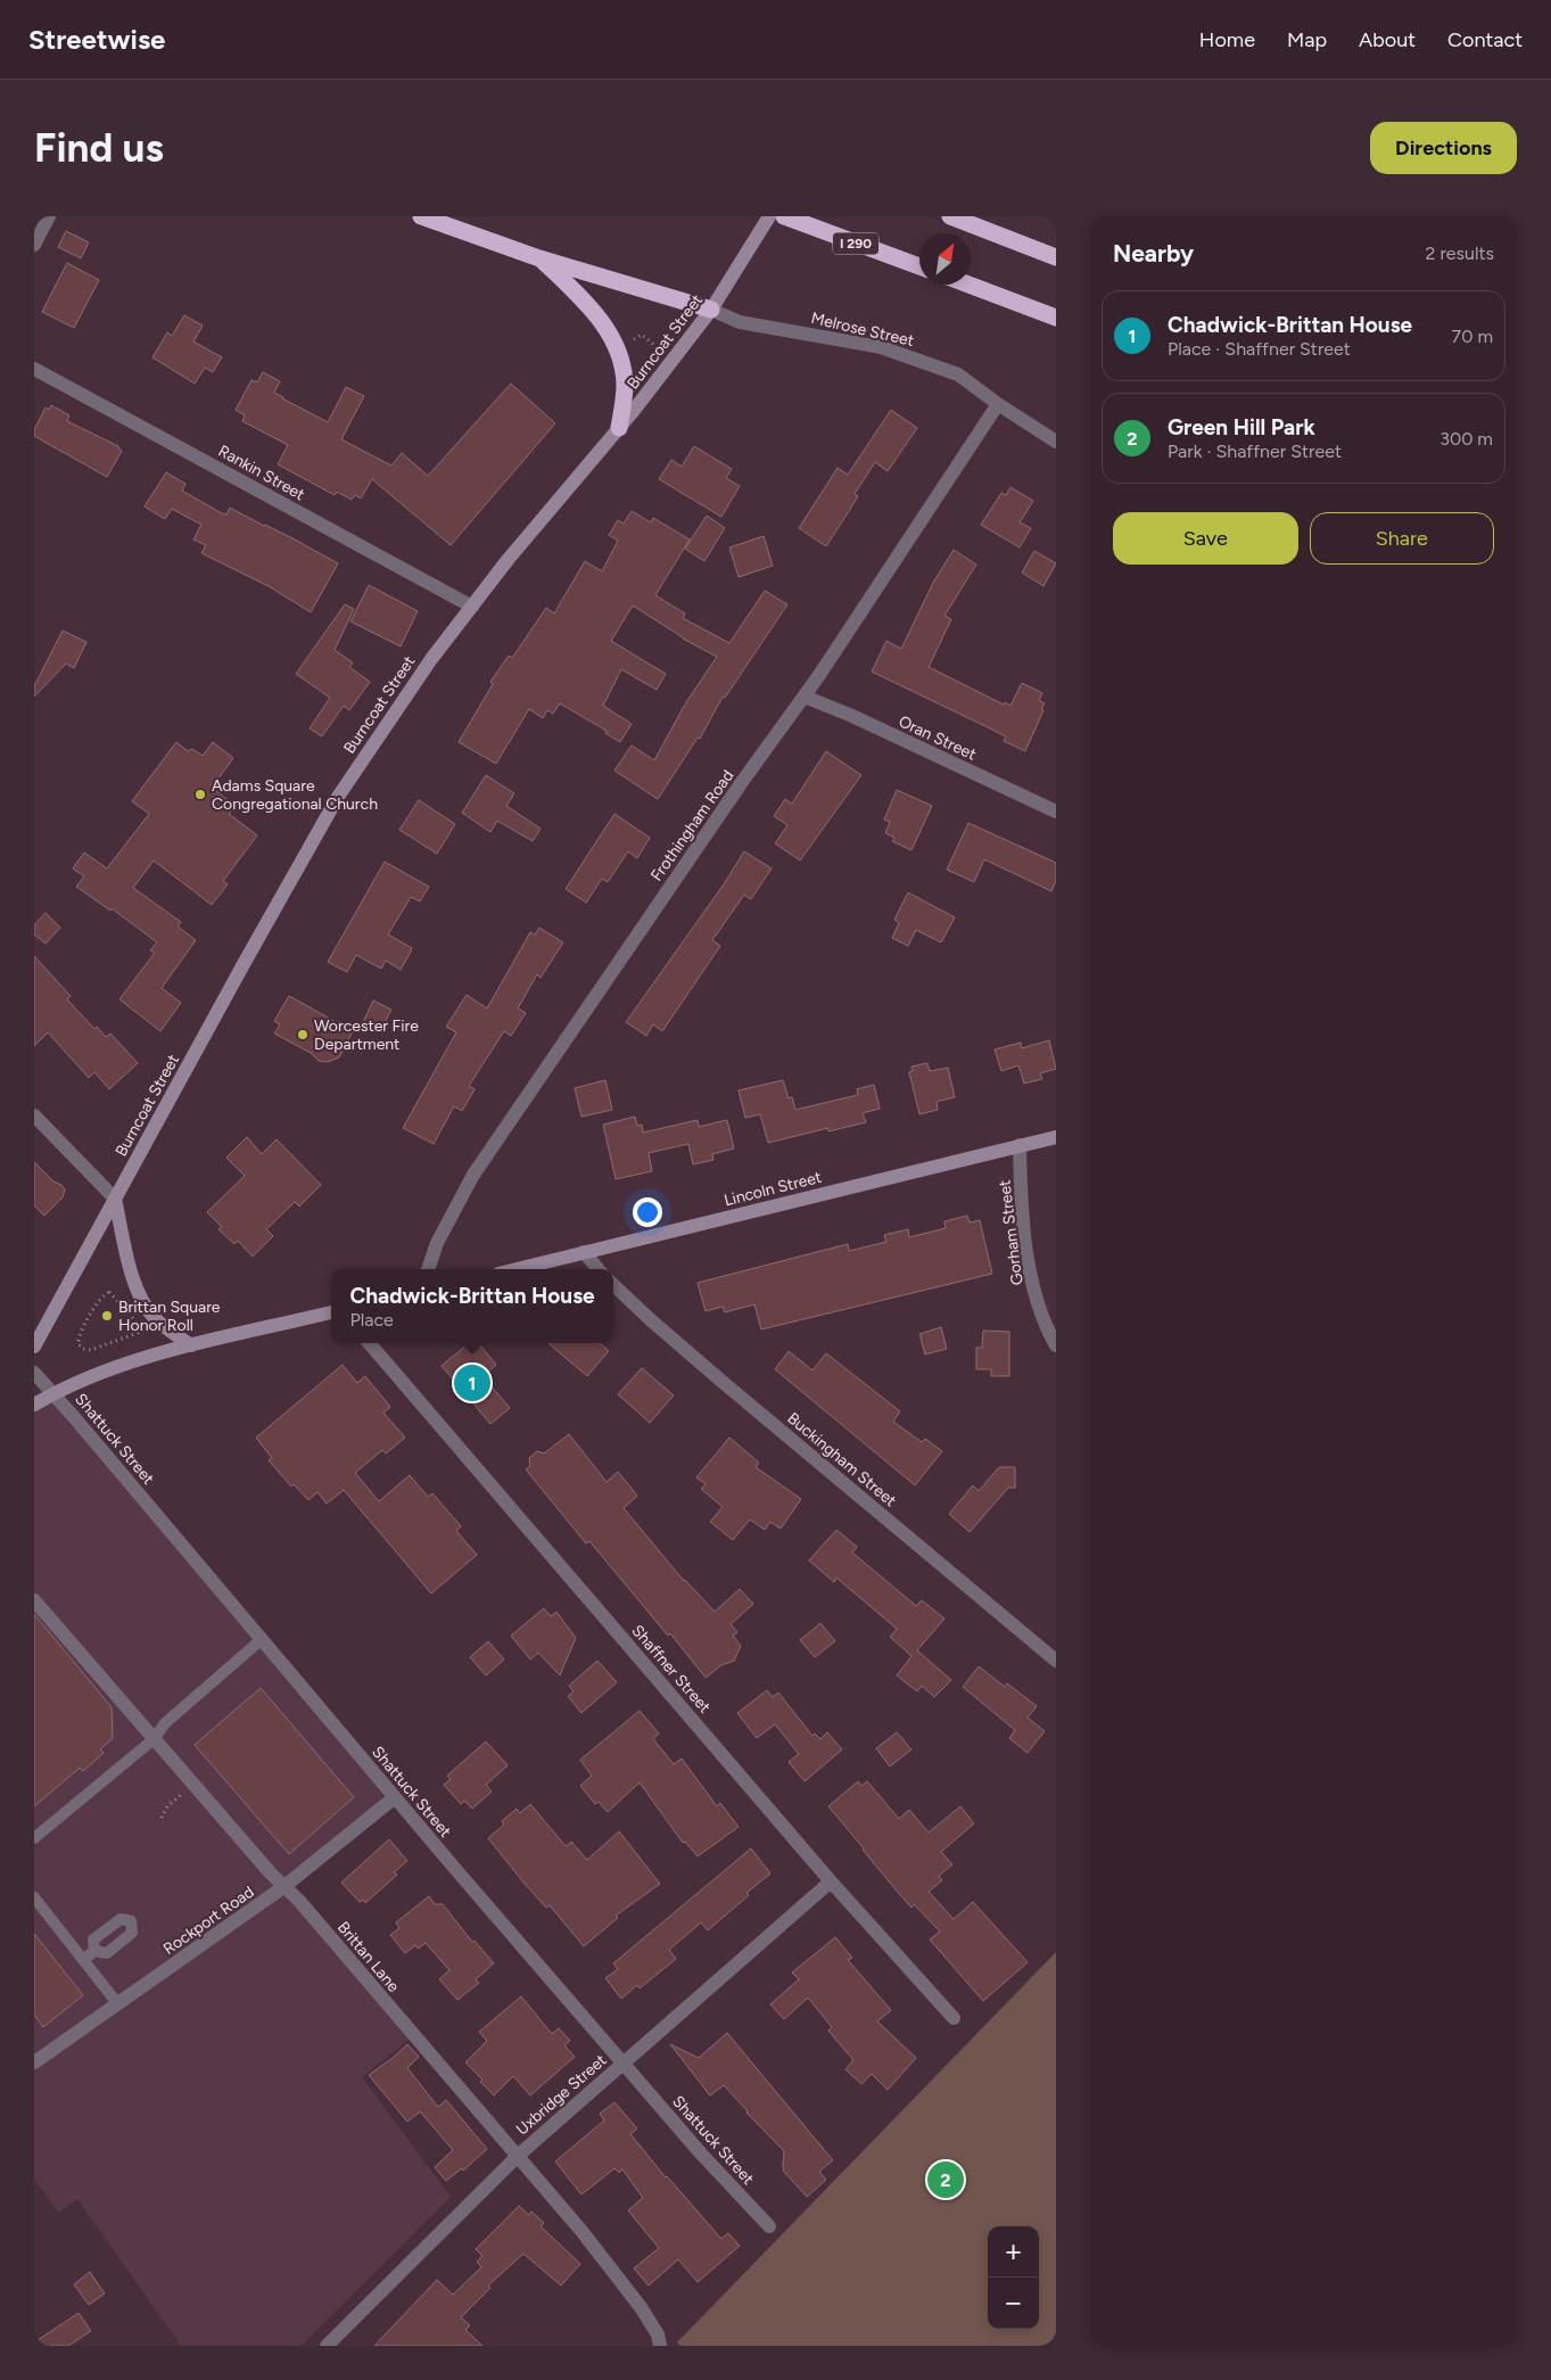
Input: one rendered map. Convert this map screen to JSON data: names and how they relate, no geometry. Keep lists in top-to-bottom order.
{
  "streets": {
    "highway": ["I 290"],
    "main road": ["Burncoat Street", "Lincoln Street"],
    "street": [
      "Melrose Street",
      "Rankin Street",
      "Oran Street",
      "Frothingham Road",
      "Gorham Street",
      "Shattuck Street",
      "Buckingham Street",
      "Shaffner Street",
      "Rockport Road",
      "Brittan Lane",
      "Uxbridge Street"
    ]
  },
  "crossings": [
    ["Melrose Street", "Burncoat Street"],
    ["Melrose Street", "Frothingham Road"],
    ["Burncoat Street", "Rankin Street"],
    ["Oran Street", "Frothingham Road"],
    ["Lincoln Street", "Gorham Street"],
    ["Shattuck Street", "Rockport Road"],
    ["Shattuck Street", "Uxbridge Street"],
    ["Shaffner Street", "Uxbridge Street"],
    ["Rockport Road", "Brittan Lane"],
    ["Brittan Lane", "Uxbridge Street"]
  ],
  "places": ["Adams Square Congregational Church", "Worcester Fire Department", "Brittan Square Honor Roll"],
  "north": "top right",
  "page": {
    "header": "Streetwise",
    "nav": [
      "Home",
      "Map",
      "About",
      "Contact"
    ],
    "buttons": [
      "Directions",
      ["Save", "Share"]
    ],
    "title": "Find us",
    "heading": ["Nearby", "2 results"],
    "list": [
      {
        "mark": "1",
        "name": "Chadwick-Brittan House",
        "note": "Place · Shaffner Street",
        "value": "70 m"
      },
      {
        "mark": "2",
        "name": "Green Hill Park",
        "note": "Park · Shaffner Street",
        "value": "300 m"
      }
    ],
    "popup": ["Chadwick-Brittan House", "Place"],
    "pins": ["1", "2"],
    "map_buttons": ["+", "−"]
  }
}
